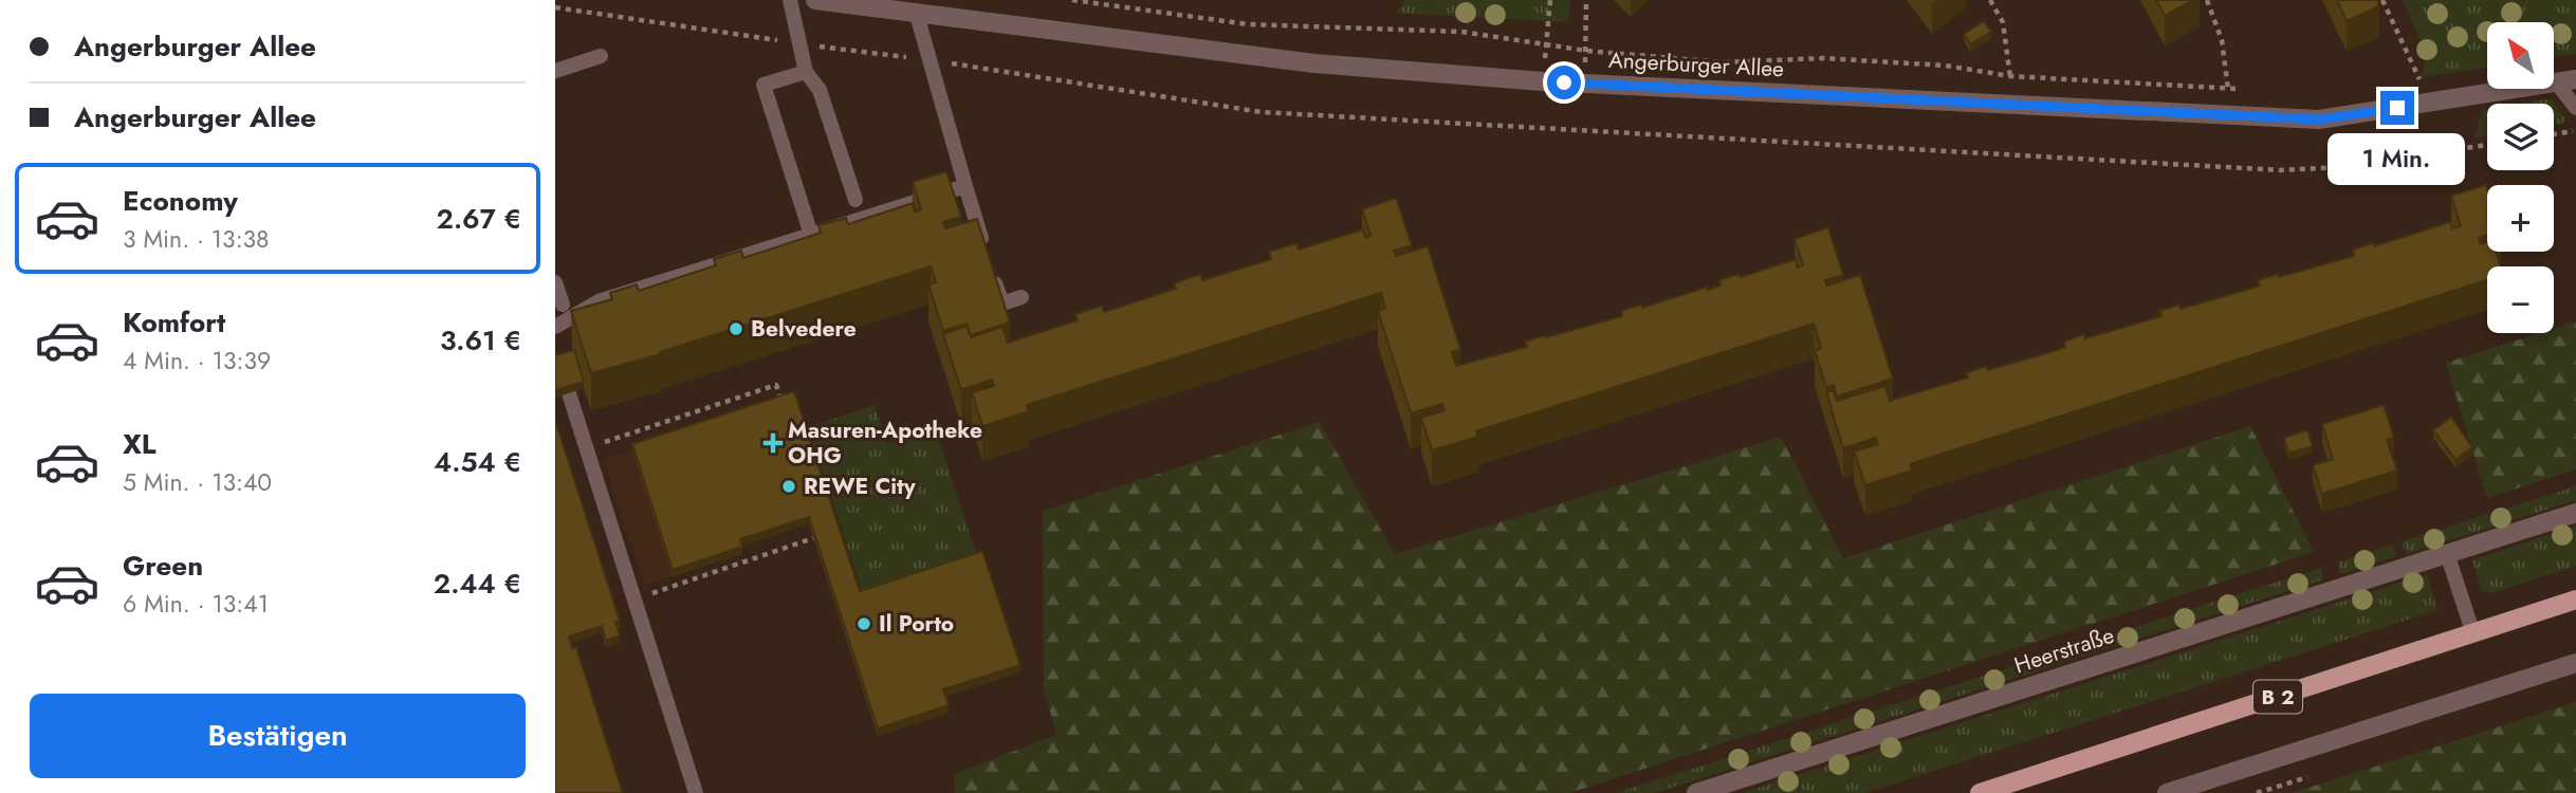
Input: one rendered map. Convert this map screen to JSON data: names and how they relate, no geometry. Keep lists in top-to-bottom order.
{
  "streets": {
    "main road": ["B 2"],
    "street": ["Angerburger Allee", "Heerstraße"]
  },
  "places": {
    "other": ["Belvedere", "REWE City", "Il Porto"],
    "health": ["Masuren-Apotheke OHG"]
  },
  "north": "top left",
  "page": {
    "banner": ["Angerburger Allee", "Angerburger Allee"],
    "map_buttons": ["+", "−"],
    "bubble": "1 Min.",
    "list": [
      {
        "name": "Economy",
        "note": "3 Min. · 13:38",
        "value": "2.67 €"
      },
      {
        "name": "Komfort",
        "note": "4 Min. · 13:39",
        "value": "3.61 €"
      },
      {
        "name": "XL",
        "note": "5 Min. · 13:40",
        "value": "4.54 €"
      },
      {
        "name": "Green",
        "note": "6 Min. · 13:41",
        "value": "2.44 €"
      }
    ],
    "buttons": "Bestätigen"
  }
}
